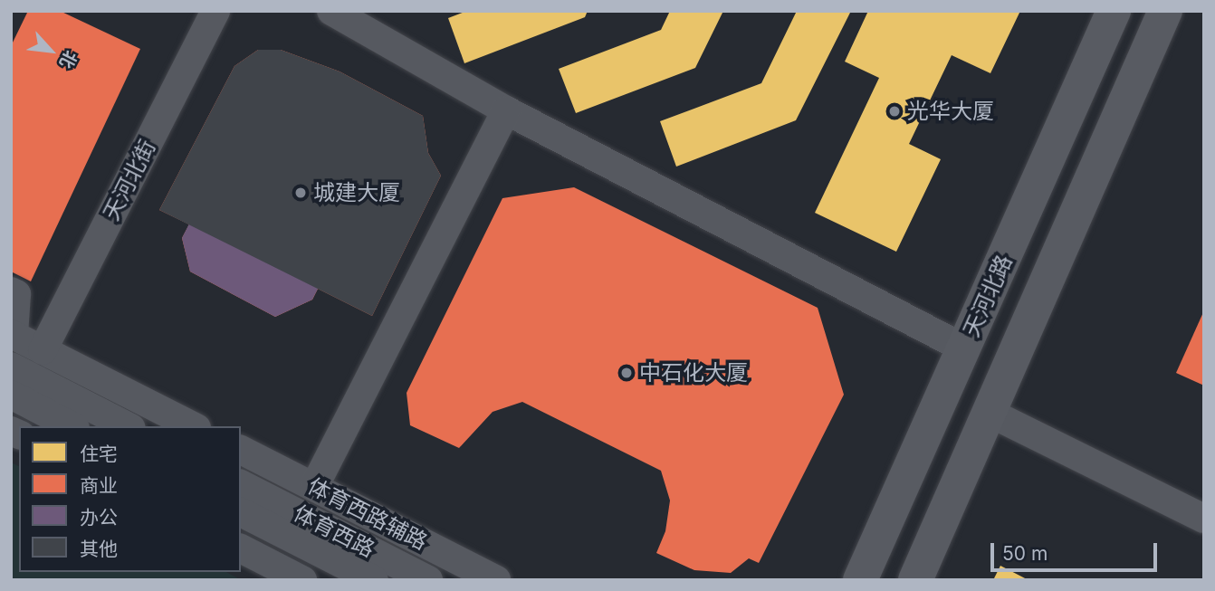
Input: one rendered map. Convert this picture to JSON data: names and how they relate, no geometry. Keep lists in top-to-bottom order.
{
  "streets": {
    "main road": ["天河北路"],
    "street": ["天河北街", "体育西路辅路", "体育西路"]
  },
  "places": ["光华大厦", "城建大厦", "中石化大厦"],
  "legend": [
    "住宅",
    "商业",
    "办公",
    "其他"
  ],
  "scale_bar": "50 m",
  "north": "bottom right"
}
